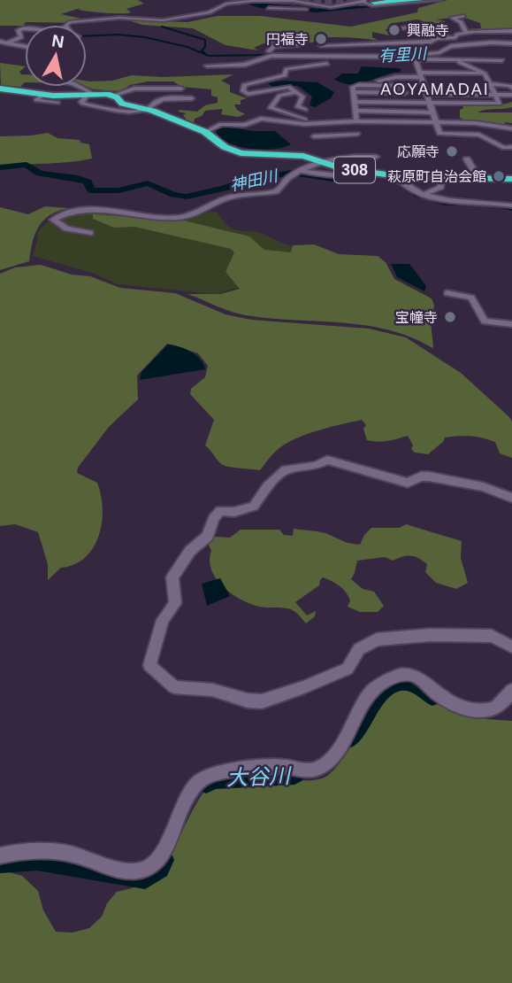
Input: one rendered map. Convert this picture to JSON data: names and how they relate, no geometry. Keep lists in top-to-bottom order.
{
  "streets": {
    "highway": ["308"]
  },
  "districts": ["AOYAMADAI"],
  "water": ["有里川", "神田川", "大谷川"],
  "places": [
    "興融寺",
    "円福寺",
    "応願寺",
    "萩原町自治会館",
    "宝幢寺"
  ],
  "north": "top"
}
